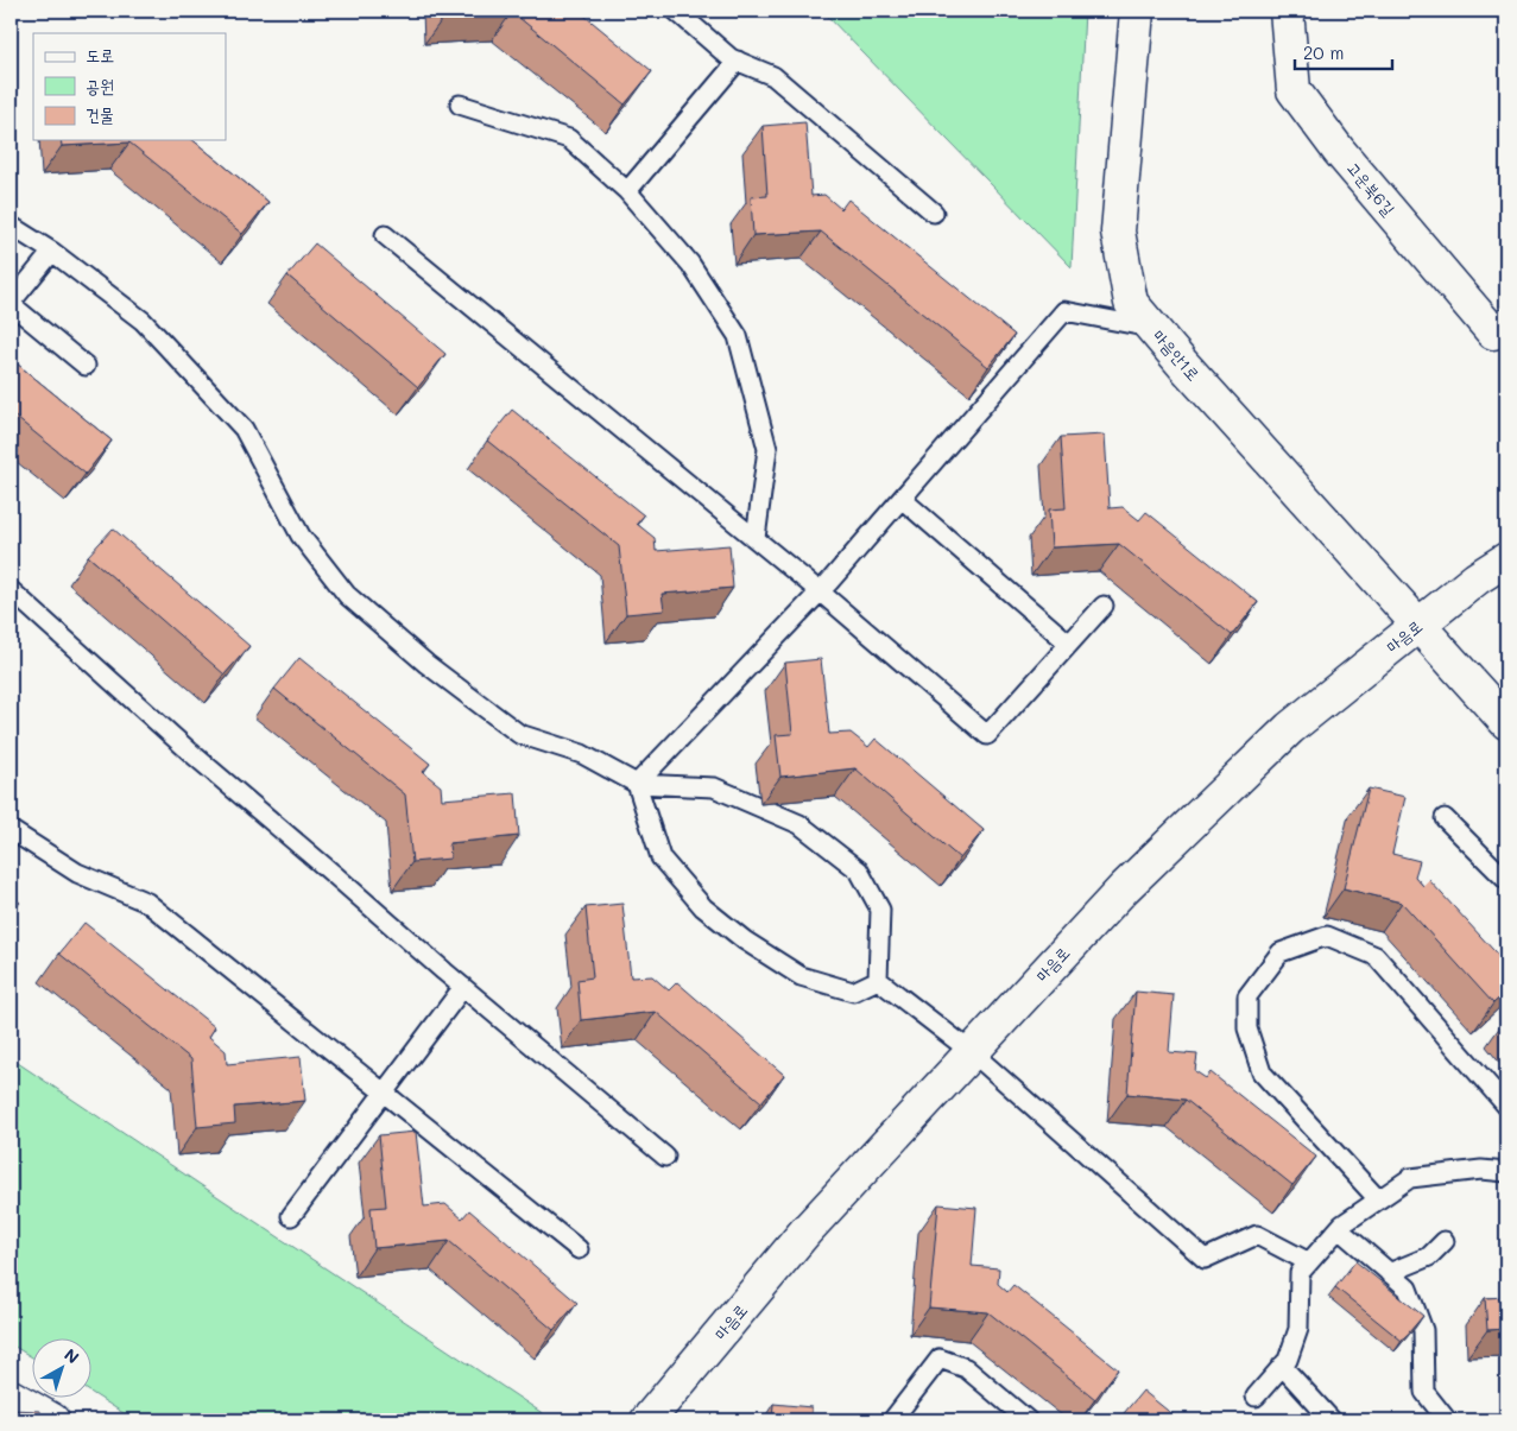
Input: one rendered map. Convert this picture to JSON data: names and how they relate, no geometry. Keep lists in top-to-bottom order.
{
  "streets": {
    "street": ["고운북6길", "마음안1로", "마음로"]
  },
  "crossings": [
    ["마음안1로", "마음로"]
  ],
  "legend": ["도로", "공원", "건물"],
  "scale_bar": "20 m",
  "north": "top right"
}
